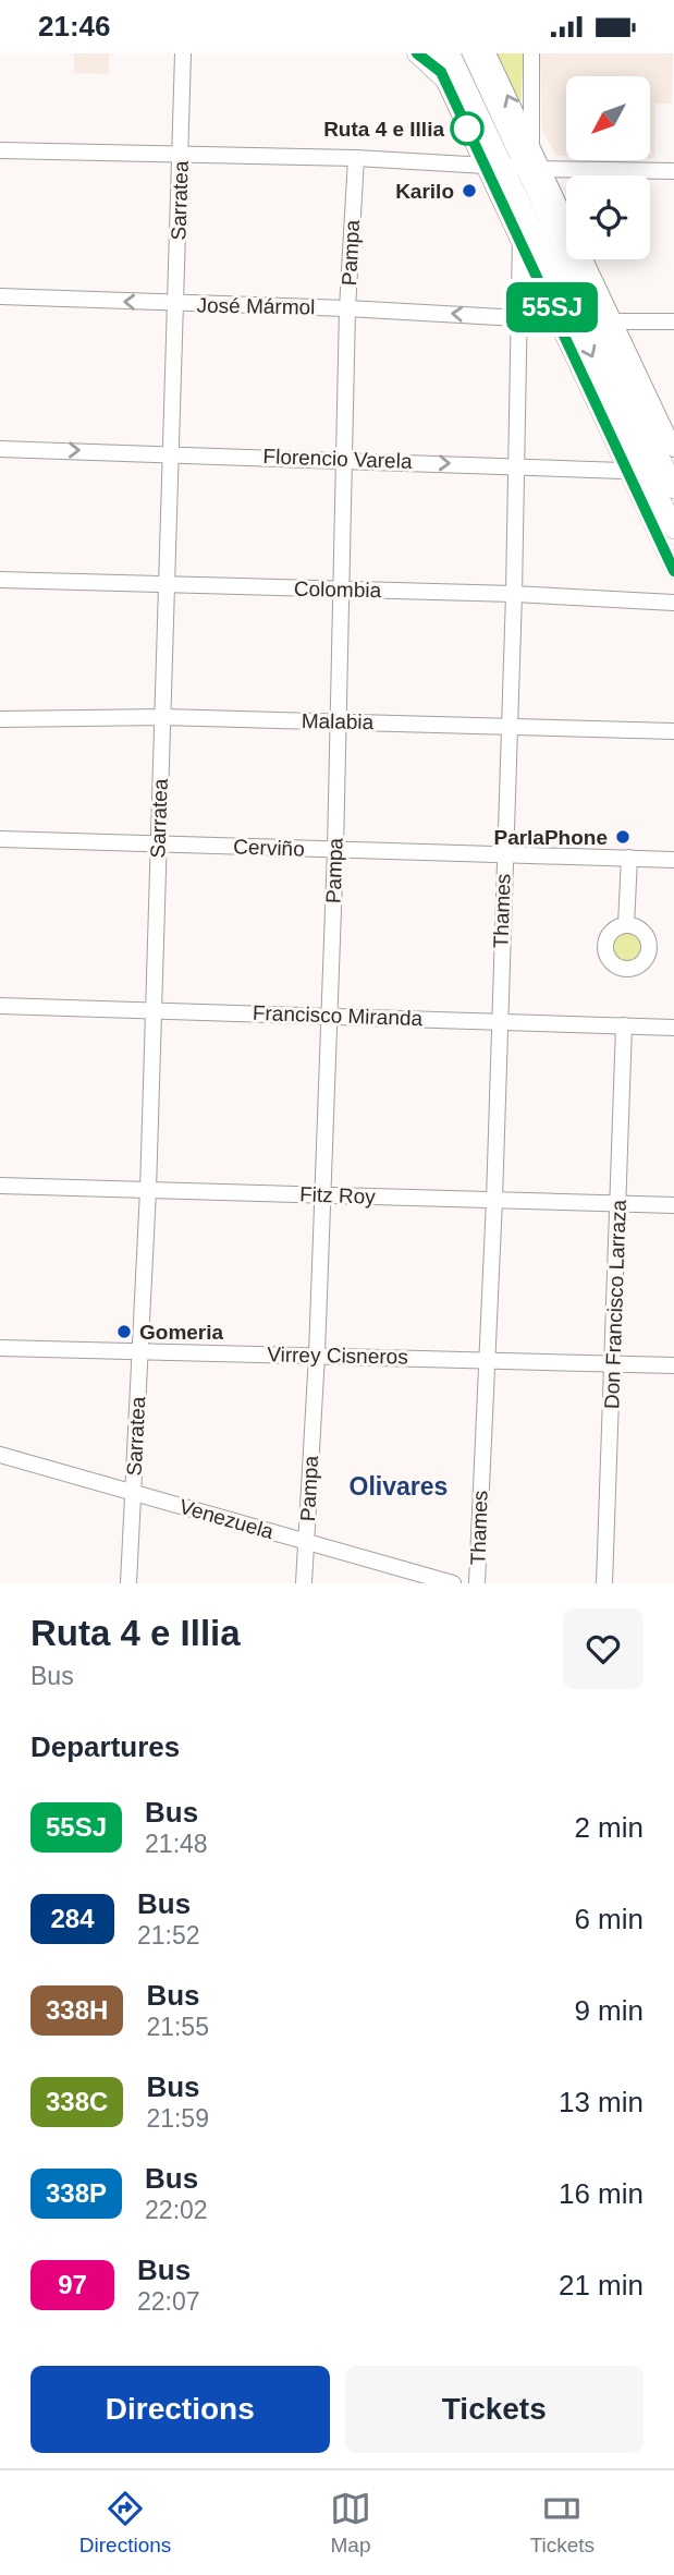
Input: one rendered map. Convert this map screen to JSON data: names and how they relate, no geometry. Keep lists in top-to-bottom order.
{
  "streets": {
    "street": [
      "Sarratea",
      "Pampa",
      "José Mármol",
      "Florencio Varela",
      "Colombia",
      "Malabia",
      "Cerviño",
      "Thames",
      "Francisco Miranda",
      "Fitz Roy",
      "Don Francisco Larraza",
      "Virrey Cisneros",
      "Venezuela"
    ]
  },
  "crossings": [
    ["Sarratea", "José Mármol"],
    ["Sarratea", "Florencio Varela"],
    ["Sarratea", "Colombia"],
    ["Sarratea", "Malabia"],
    ["Sarratea", "Cerviño"],
    ["Sarratea", "Francisco Miranda"],
    ["Sarratea", "Fitz Roy"],
    ["Sarratea", "Virrey Cisneros"],
    ["Sarratea", "Venezuela"],
    ["Pampa", "José Mármol"],
    ["Pampa", "Florencio Varela"],
    ["Pampa", "Colombia"],
    ["Pampa", "Malabia"],
    ["Pampa", "Cerviño"],
    ["Pampa", "Francisco Miranda"],
    ["Pampa", "Fitz Roy"],
    ["Pampa", "Virrey Cisneros"],
    ["Pampa", "Venezuela"],
    ["José Mármol", "Thames"],
    ["Florencio Varela", "Thames"],
    ["Colombia", "Thames"],
    ["Malabia", "Thames"],
    ["Cerviño", "Thames"],
    ["Thames", "Francisco Miranda"],
    ["Thames", "Fitz Roy"],
    ["Thames", "Virrey Cisneros"],
    ["Francisco Miranda", "Don Francisco Larraza"],
    ["Fitz Roy", "Don Francisco Larraza"],
    ["Don Francisco Larraza", "Virrey Cisneros"]
  ],
  "one_way": ["José Mármol", "Florencio Varela"],
  "districts": ["Olivares"],
  "places": [
    "Ruta 4 e Illia",
    "Karilo",
    "ParlaPhone",
    "Gomeria"
  ],
  "lines": ["bus line 55SJ"],
  "north": "bottom left",
  "page": {
    "status": "21:46",
    "on_map": "55SJ",
    "heading": [
      ["Ruta 4 e Illia", "Bus"],
      "Departures"
    ],
    "list": [
      {
        "mark": "55SJ",
        "name": "Bus",
        "note": "21:48",
        "value": "2 min"
      },
      {
        "mark": "284",
        "name": "Bus",
        "note": "21:52",
        "value": "6 min"
      },
      {
        "mark": "338H",
        "name": "Bus",
        "note": "21:55",
        "value": "9 min"
      },
      {
        "mark": "338C",
        "name": "Bus",
        "note": "21:59",
        "value": "13 min"
      },
      {
        "mark": "338P",
        "name": "Bus",
        "note": "22:02",
        "value": "16 min"
      },
      {
        "mark": "97",
        "name": "Bus",
        "note": "22:07",
        "value": "21 min"
      }
    ],
    "buttons": ["Directions", "Tickets"],
    "tabs": ["Directions", "Map", "Tickets"]
  }
}
